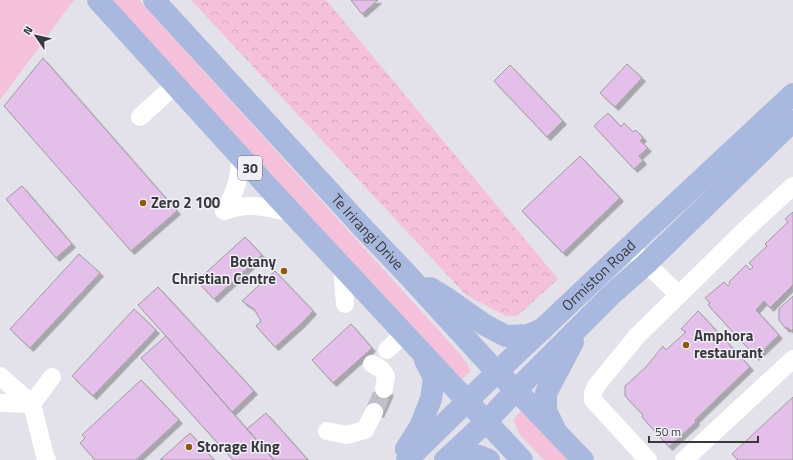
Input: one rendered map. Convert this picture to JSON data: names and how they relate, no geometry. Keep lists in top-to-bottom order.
{
  "streets": {
    "main road": ["30", "Te Irirangi Drive", "Ormiston Road"]
  },
  "crossings": [
    ["30", "Ormiston Road"],
    ["Te Irirangi Drive", "Ormiston Road"]
  ],
  "places": [
    "Zero 2 100",
    "Botany Christian Centre",
    "Amphora restaurant",
    "Storage King"
  ],
  "scale_bar": "50 m",
  "north": "top left"
}
